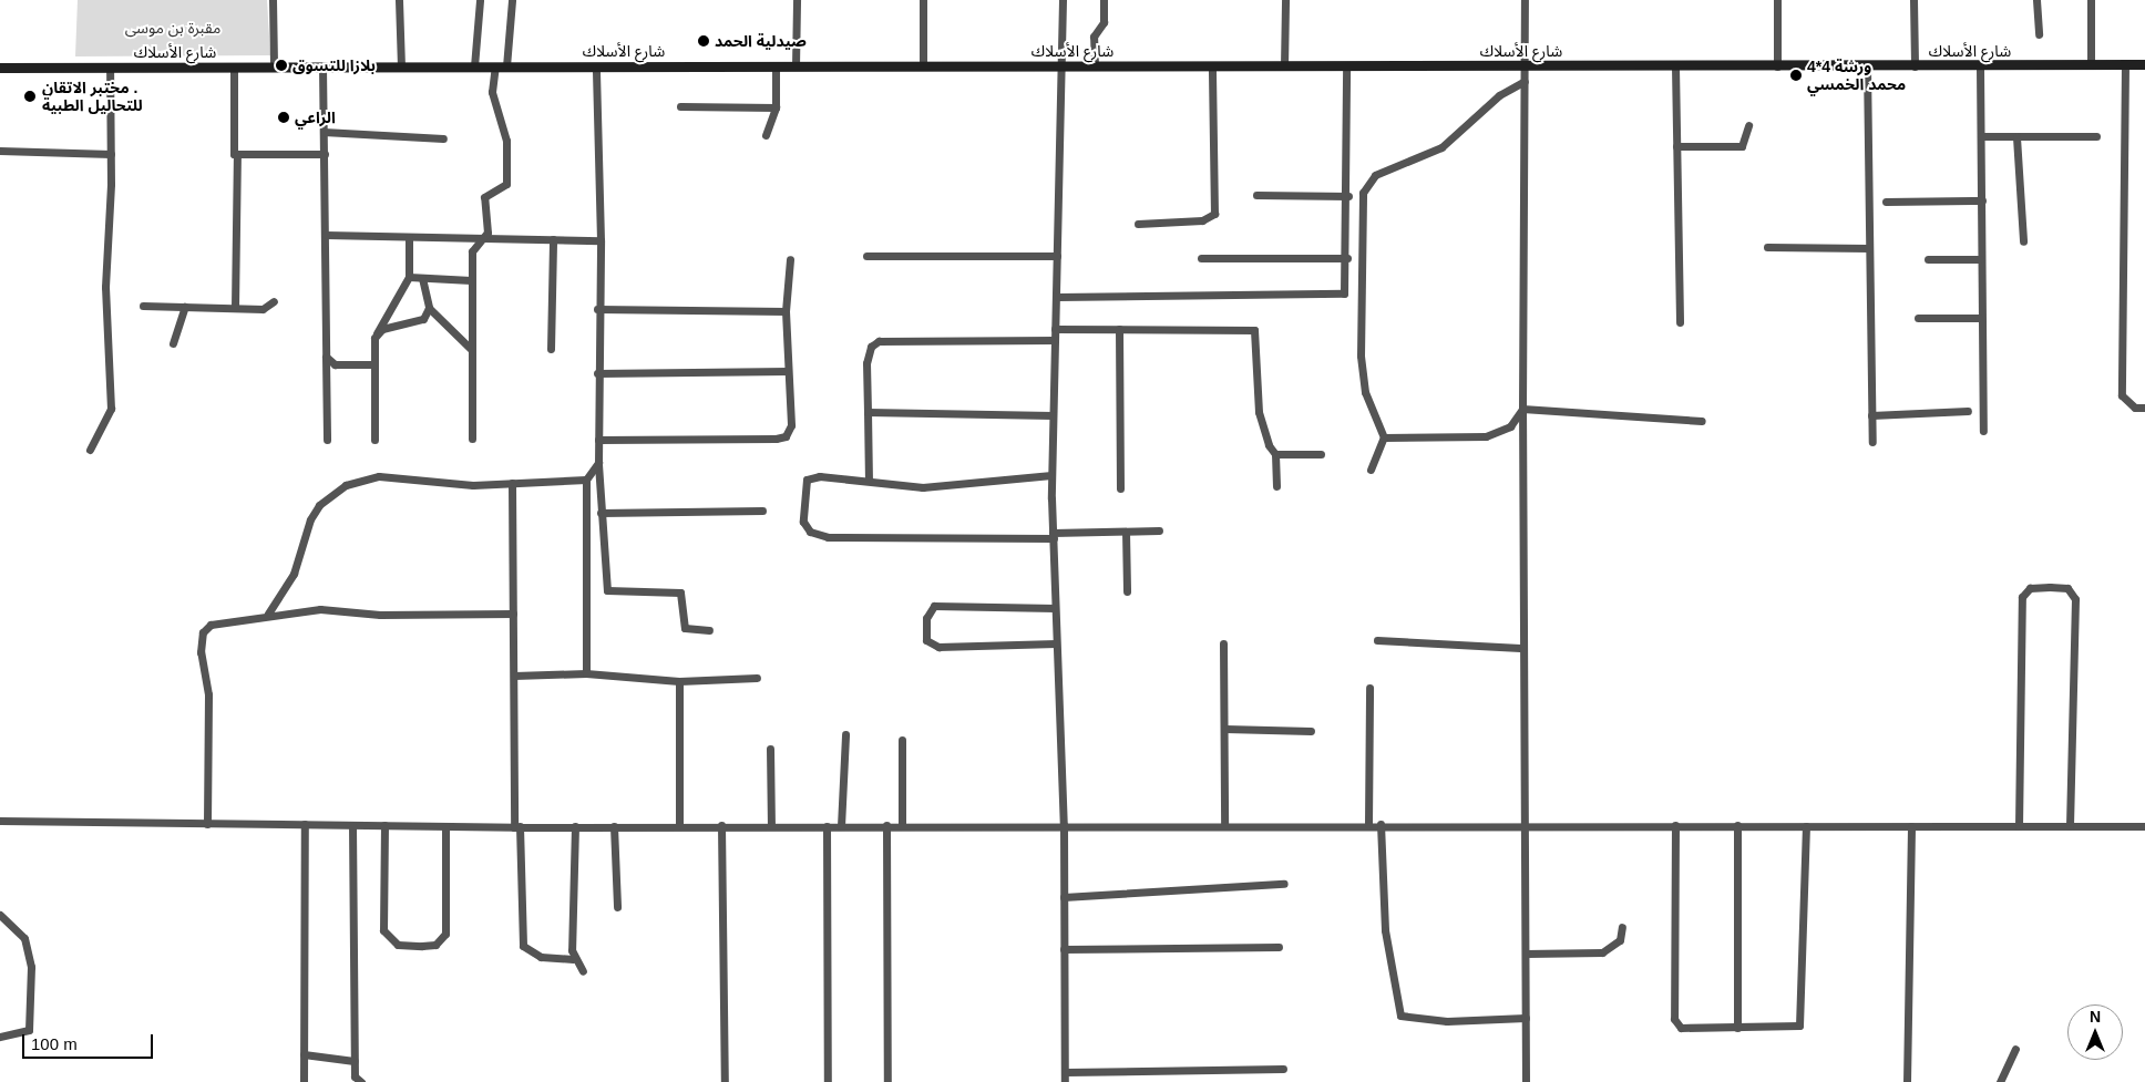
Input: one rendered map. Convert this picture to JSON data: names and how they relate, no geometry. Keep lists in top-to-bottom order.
{
  "streets": {
    "street": ["شارع الأسلاك"]
  },
  "parks": ["مقبرة بن موسى"],
  "places": [
    "صيدلية الحمد",
    "بلازا للتسوق",
    "4*4 ورشة محمد الخمسي",
    "مختبر اﻻتقان . للتحاليل الطبية",
    "الراعي"
  ],
  "scale_bar": "100 m",
  "north": "top"
}
